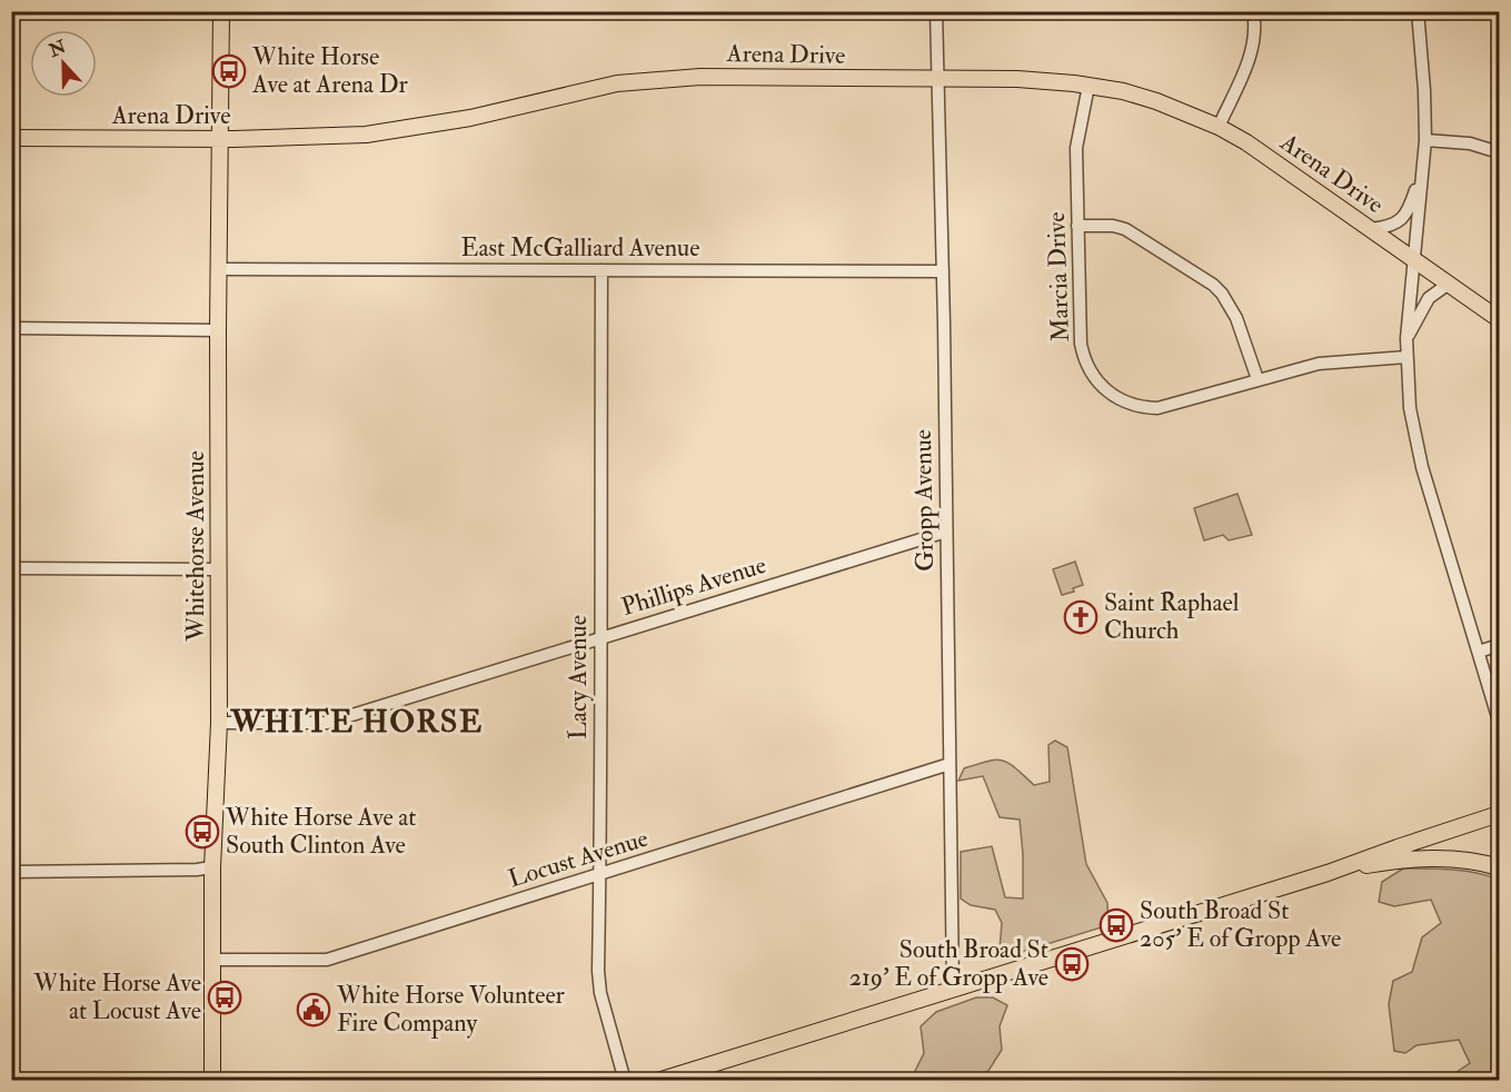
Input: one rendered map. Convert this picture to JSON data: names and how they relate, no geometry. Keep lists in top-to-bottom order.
{
  "streets": {
    "main road": ["Arena Drive", "Whitehorse Avenue"],
    "street": [
      "East McGalliard Avenue",
      "Marcia Drive",
      "Gropp Avenue",
      "Phillips Avenue",
      "Lacy Avenue",
      "Locust Avenue"
    ]
  },
  "crossings": [
    ["Arena Drive", "Marcia Drive"],
    ["Arena Drive", "Gropp Avenue"],
    ["Arena Drive", "Whitehorse Avenue"],
    ["East McGalliard Avenue", "Gropp Avenue"],
    ["East McGalliard Avenue", "Whitehorse Avenue"],
    ["East McGalliard Avenue", "Lacy Avenue"],
    ["Gropp Avenue", "Phillips Avenue"],
    ["Gropp Avenue", "Locust Avenue"],
    ["Whitehorse Avenue", "Phillips Avenue"],
    ["Whitehorse Avenue", "Locust Avenue"],
    ["Phillips Avenue", "Lacy Avenue"],
    ["Lacy Avenue", "Locust Avenue"]
  ],
  "districts": ["WHITE HORSE"],
  "places": {
    "bus stop": [
      "White Horse Ave at Arena Dr",
      "White Horse Ave at South Clinton Ave",
      "South Broad St 205' E of Gropp Ave",
      "South Broad St 219' E of Gropp Ave",
      "White Horse Ave at Locust Ave"
    ],
    "church": ["Saint Raphael Church"],
    "public building": ["White Horse Volunteer Fire Company"]
  },
  "north": "top"
}
